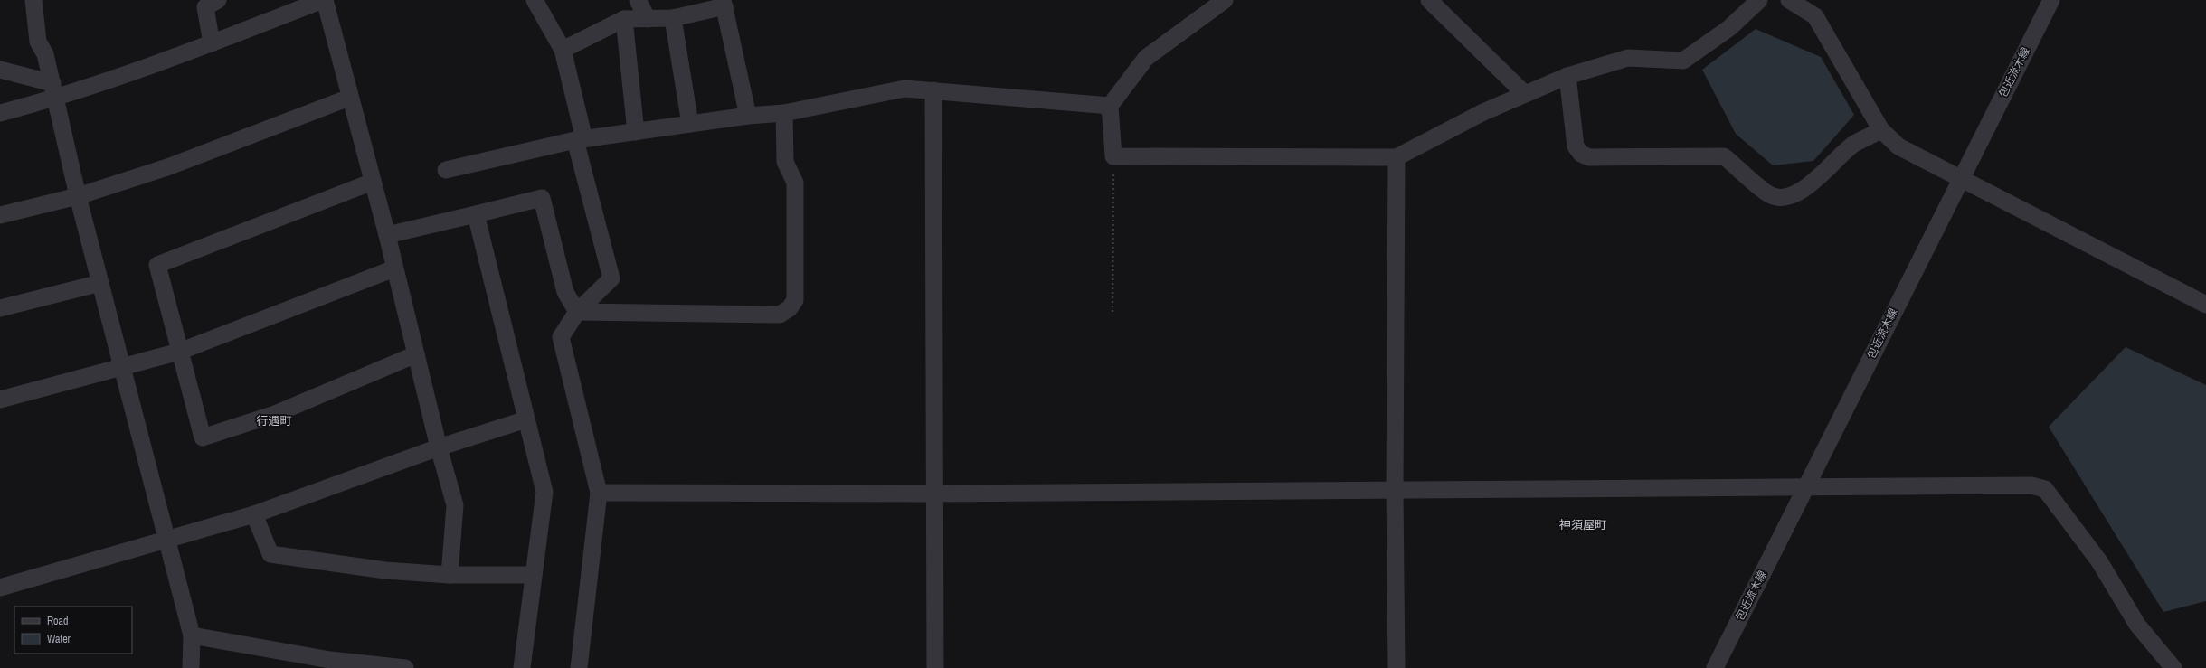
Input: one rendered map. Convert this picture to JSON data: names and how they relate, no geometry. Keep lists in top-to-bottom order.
{
  "streets": {
    "street": ["包近流木線"]
  },
  "districts": ["行遇町", "神須屋町"],
  "legend": ["Road", "Water"]
}
